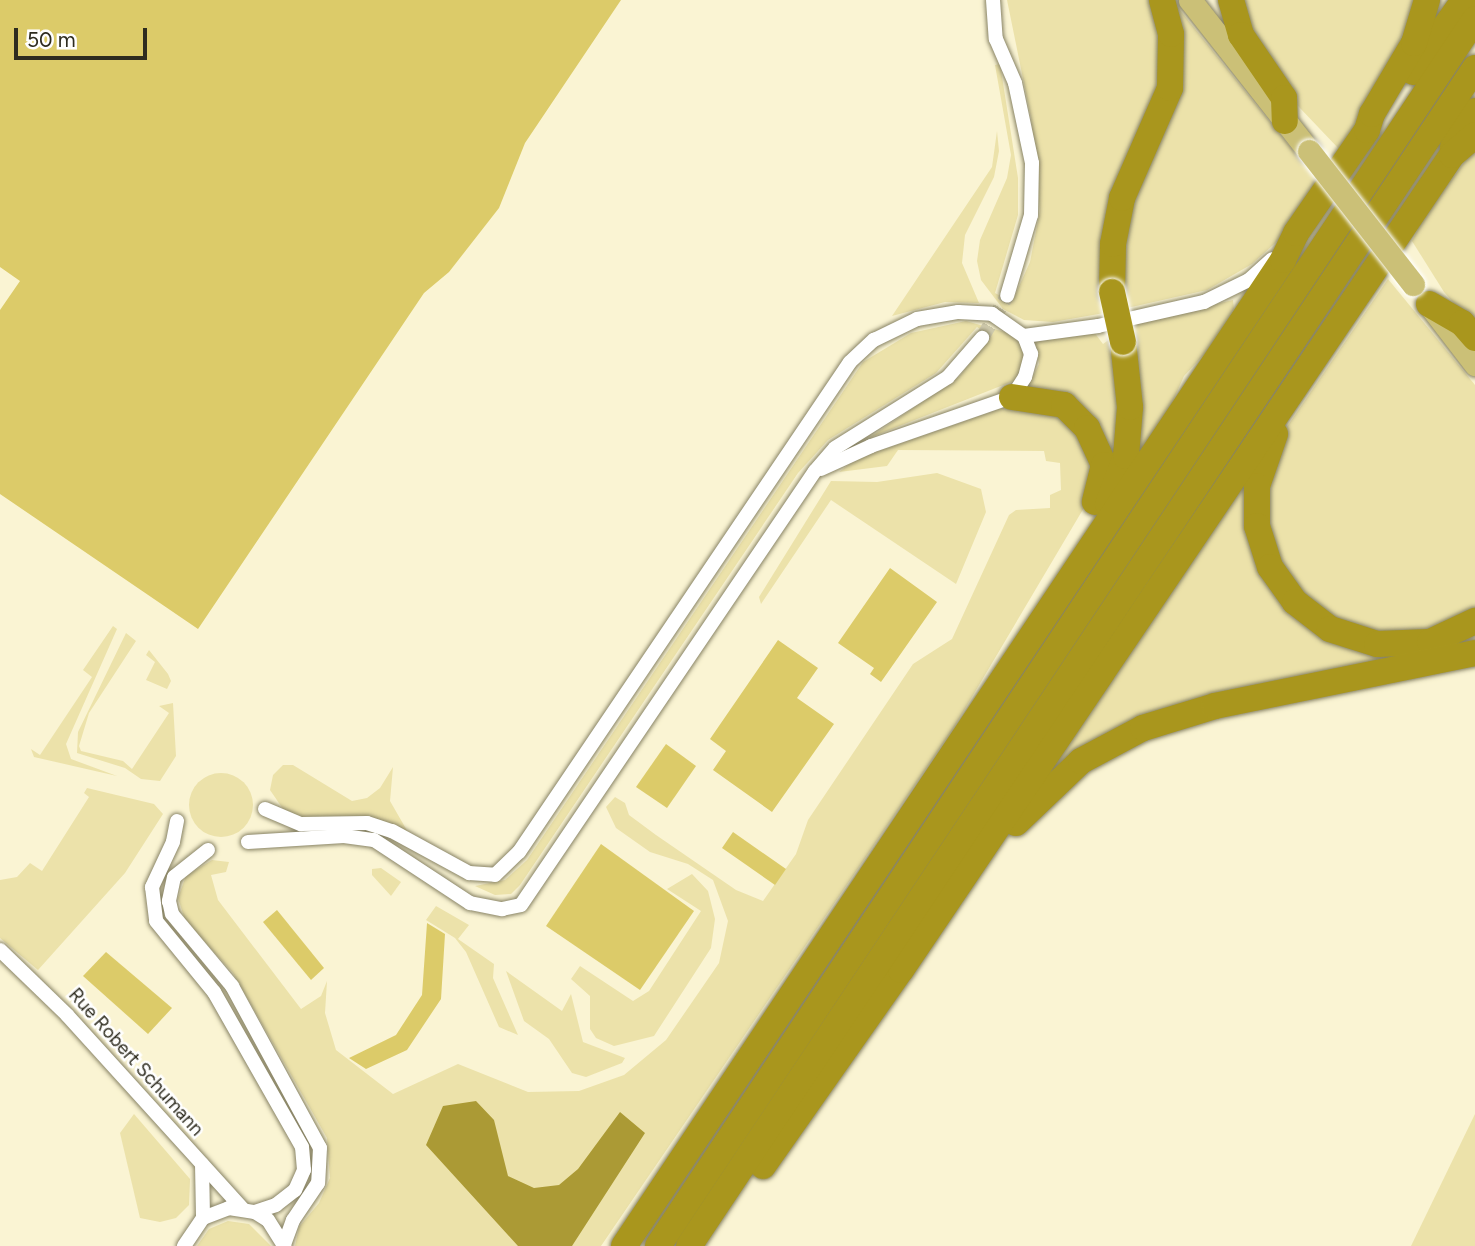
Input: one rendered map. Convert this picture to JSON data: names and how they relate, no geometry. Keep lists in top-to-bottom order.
{
  "streets": {
    "street": ["Rue Robert Schumann"]
  },
  "scale_bar": "50 m"
}
